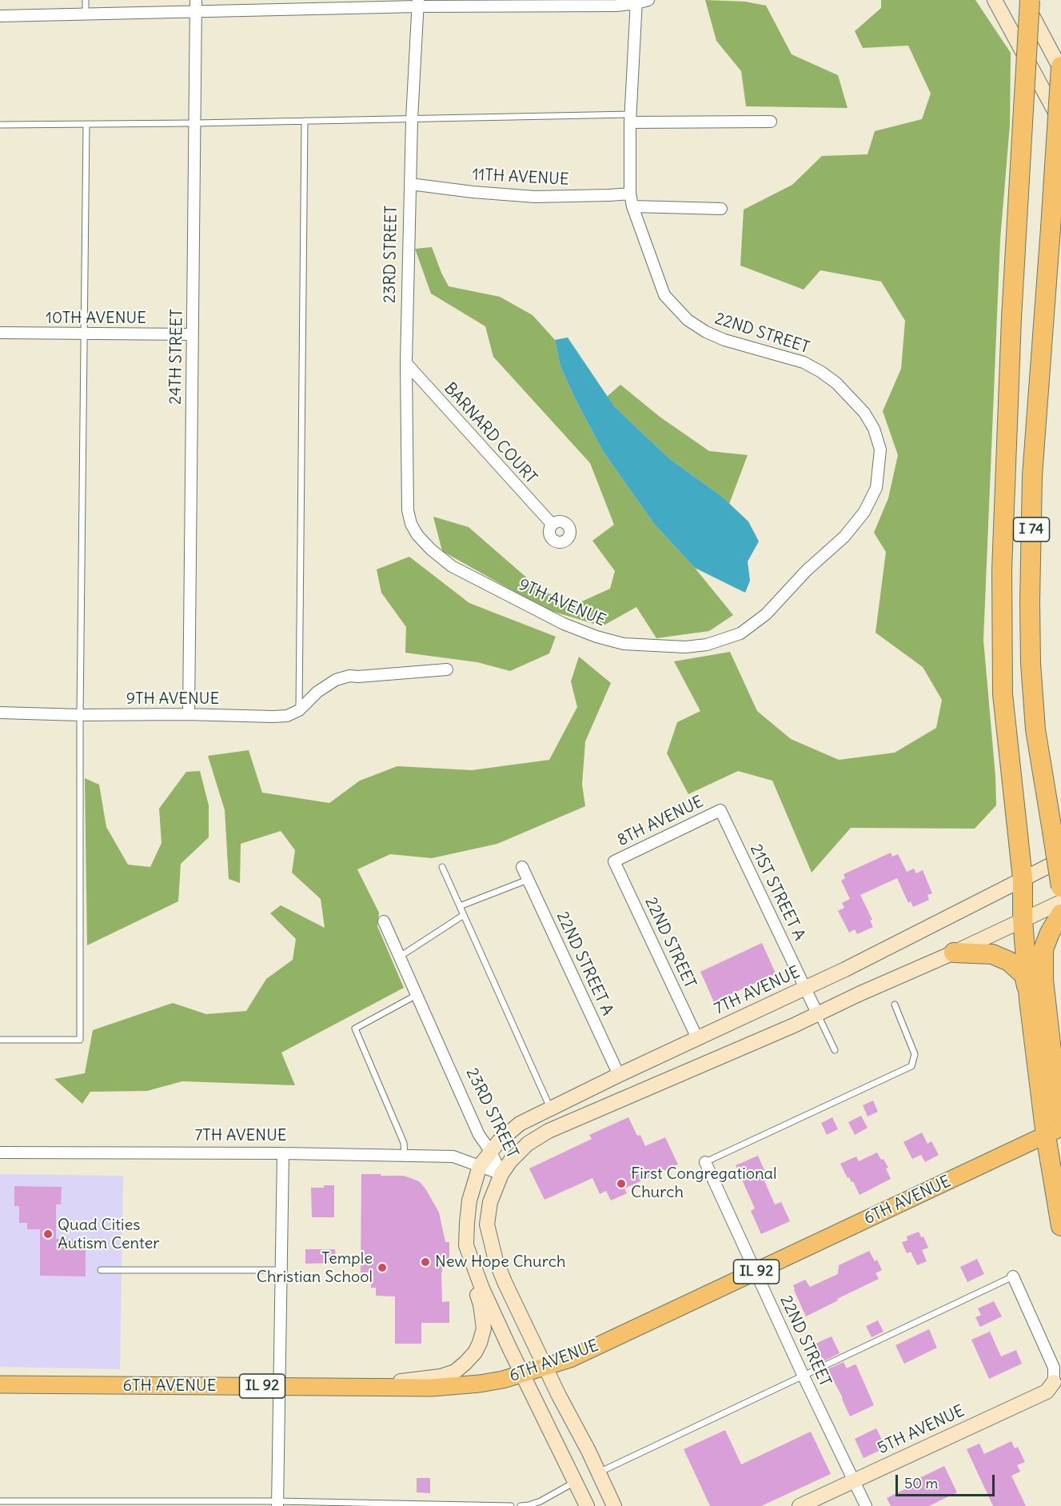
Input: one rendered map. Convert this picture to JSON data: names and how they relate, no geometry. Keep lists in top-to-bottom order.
{
  "streets": {
    "highway": ["I 74"],
    "main road": [
      "23RD STREET",
      "7TH AVENUE",
      "6TH AVENUE",
      "IL 92",
      "5TH AVENUE"
    ],
    "street": [
      "11TH AVENUE",
      "10TH AVENUE",
      "22ND STREET",
      "24TH STREET",
      "BARNARD COURT",
      "9TH AVENUE",
      "8TH AVENUE",
      "21ST STREET A",
      "22ND STREET A"
    ]
  },
  "crossings": [
    ["11TH AVENUE", "23RD STREET"],
    ["11TH AVENUE", "22ND STREET"],
    ["23RD STREET", "BARNARD COURT"],
    ["23RD STREET", "9TH AVENUE"],
    ["23RD STREET", "7TH AVENUE"],
    ["23RD STREET", "6TH AVENUE"],
    ["10TH AVENUE", "24TH STREET"],
    ["22ND STREET", "9TH AVENUE"],
    ["22ND STREET", "8TH AVENUE"],
    ["22ND STREET", "7TH AVENUE"],
    ["22ND STREET", "6TH AVENUE"],
    ["22ND STREET", "5TH AVENUE"],
    ["24TH STREET", "9TH AVENUE"],
    ["8TH AVENUE", "21ST STREET A"],
    ["21ST STREET A", "7TH AVENUE"],
    ["22ND STREET A", "7TH AVENUE"]
  ],
  "places": [
    "First Congregational Church",
    "Quad Cities Autism Center",
    "New Hope Church",
    "Temple Christian School"
  ],
  "scale_bar": "50 m"
}
